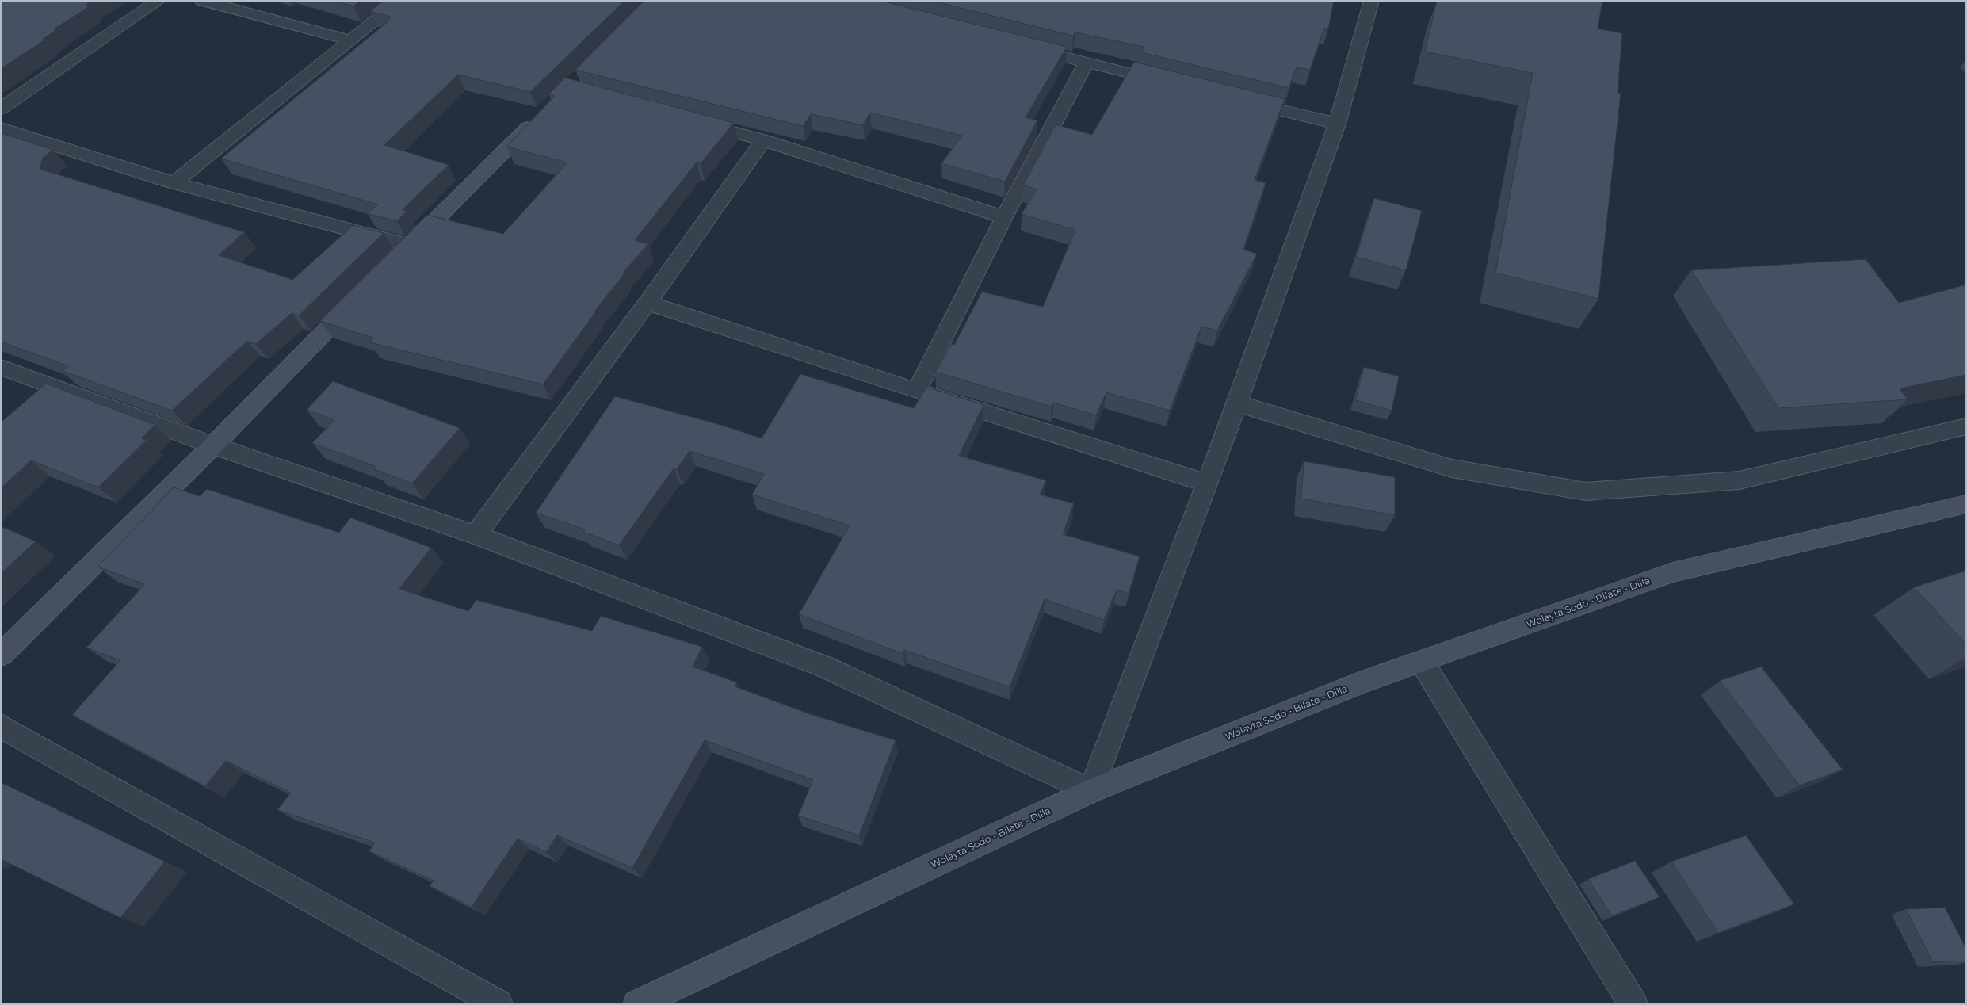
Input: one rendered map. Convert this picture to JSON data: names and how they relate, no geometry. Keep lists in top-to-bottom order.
{
  "streets": {
    "main road": ["Wolayta Sodo - Bilate - Dilla"]
  }
}
